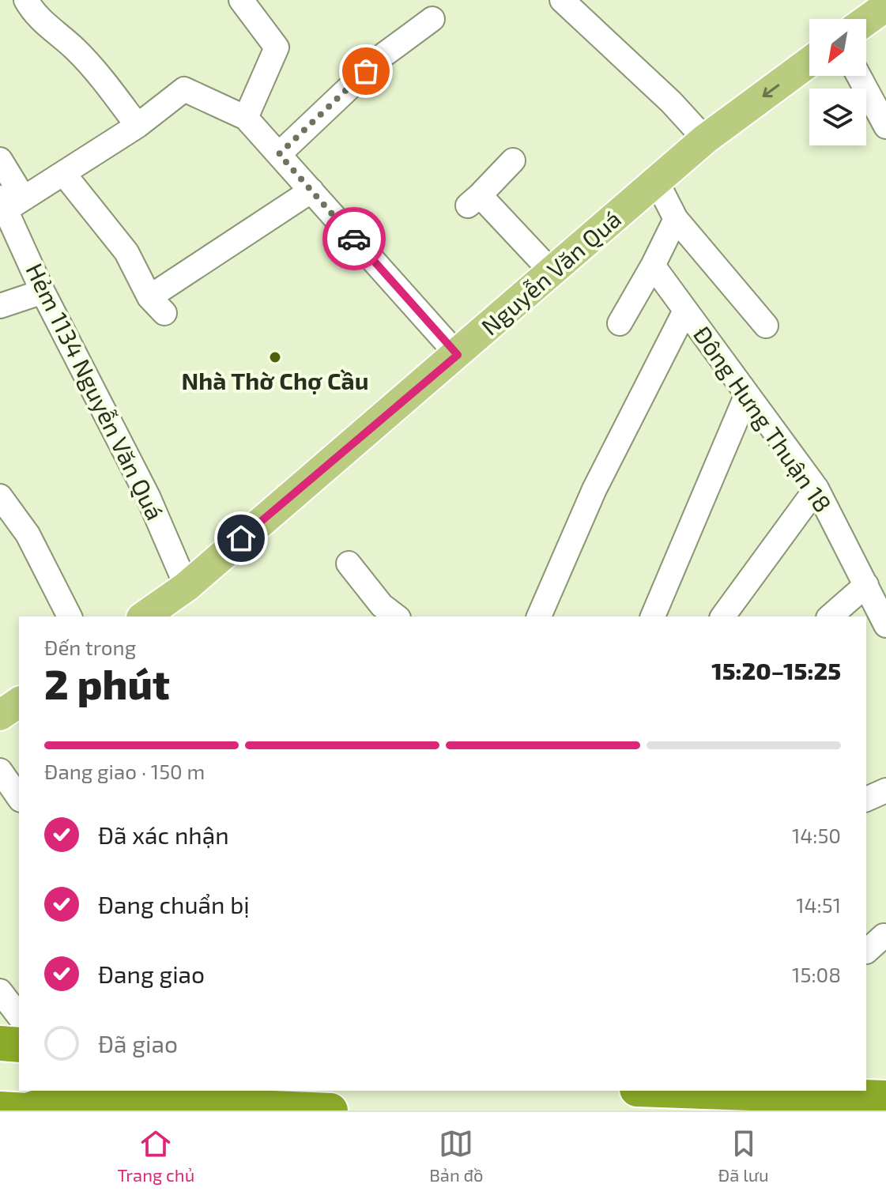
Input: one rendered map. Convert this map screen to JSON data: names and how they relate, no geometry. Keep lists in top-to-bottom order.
{
  "streets": {
    "main road": ["Nguyễn Văn Quá"],
    "street": ["Hẻm 1134 Nguyễn Văn Quá", "Đông Hưng Thuận 18"]
  },
  "crossings": [
    ["Nguyễn Văn Quá", "Hẻm 1134 Nguyễn Văn Quá"]
  ],
  "places": ["Nhà Thờ Chợ Cầu"],
  "north": "bottom left",
  "page": {
    "heading": ["2 phút", "Đến trong", "15:20–15:25"],
    "bar": "Đang giao · 150 m",
    "list": [
      ["Đã xác nhận", "14:50"],
      ["Đang chuẩn bị", "14:51"],
      ["Đang giao", "15:08"],
      "Đã giao"
    ],
    "tabs": ["Trang chủ", "Bản đồ", "Đã lưu"]
  }
}
